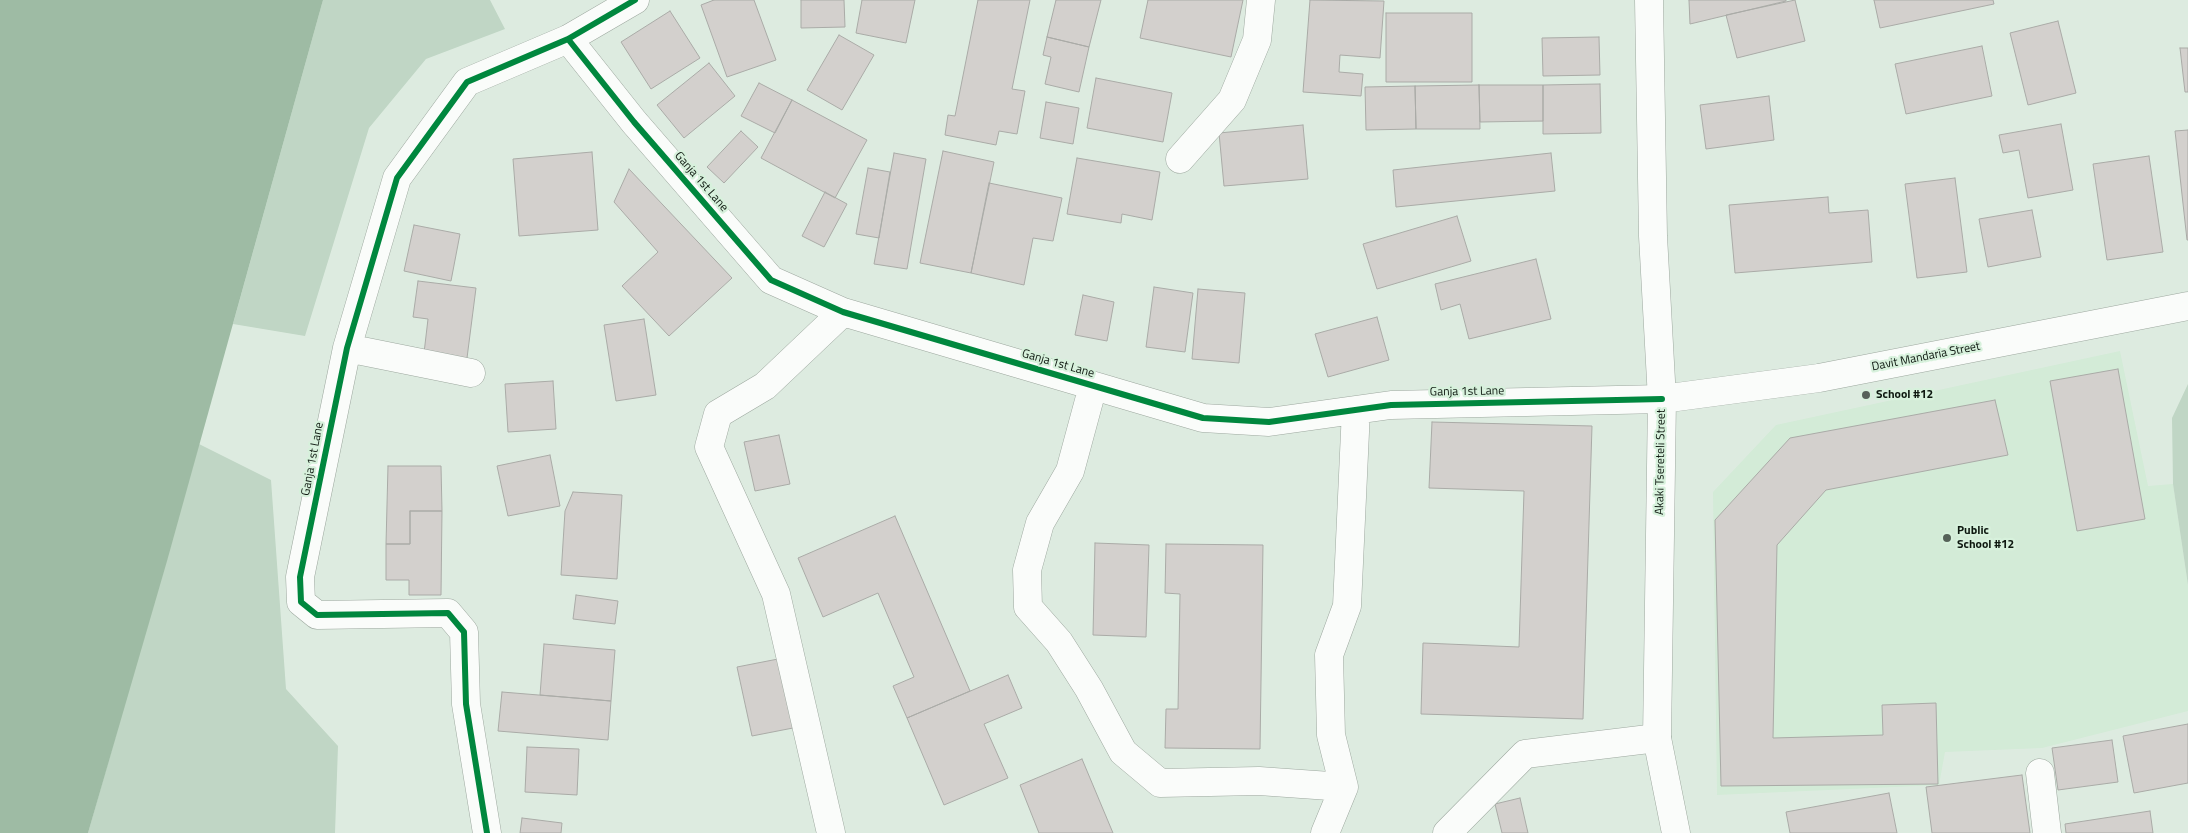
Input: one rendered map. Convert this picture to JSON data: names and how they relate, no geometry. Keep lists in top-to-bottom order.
{
  "streets": {
    "street": ["Ganja 1st Lane", "Davit Mandaria Street", "Akaki Tsereteli Street"]
  },
  "crossings": [
    ["Ganja 1st Lane", "Davit Mandaria Street"],
    ["Ganja 1st Lane", "Akaki Tsereteli Street"],
    ["Davit Mandaria Street", "Akaki Tsereteli Street"]
  ],
  "places": ["School #12", "Public School #12"]
}
